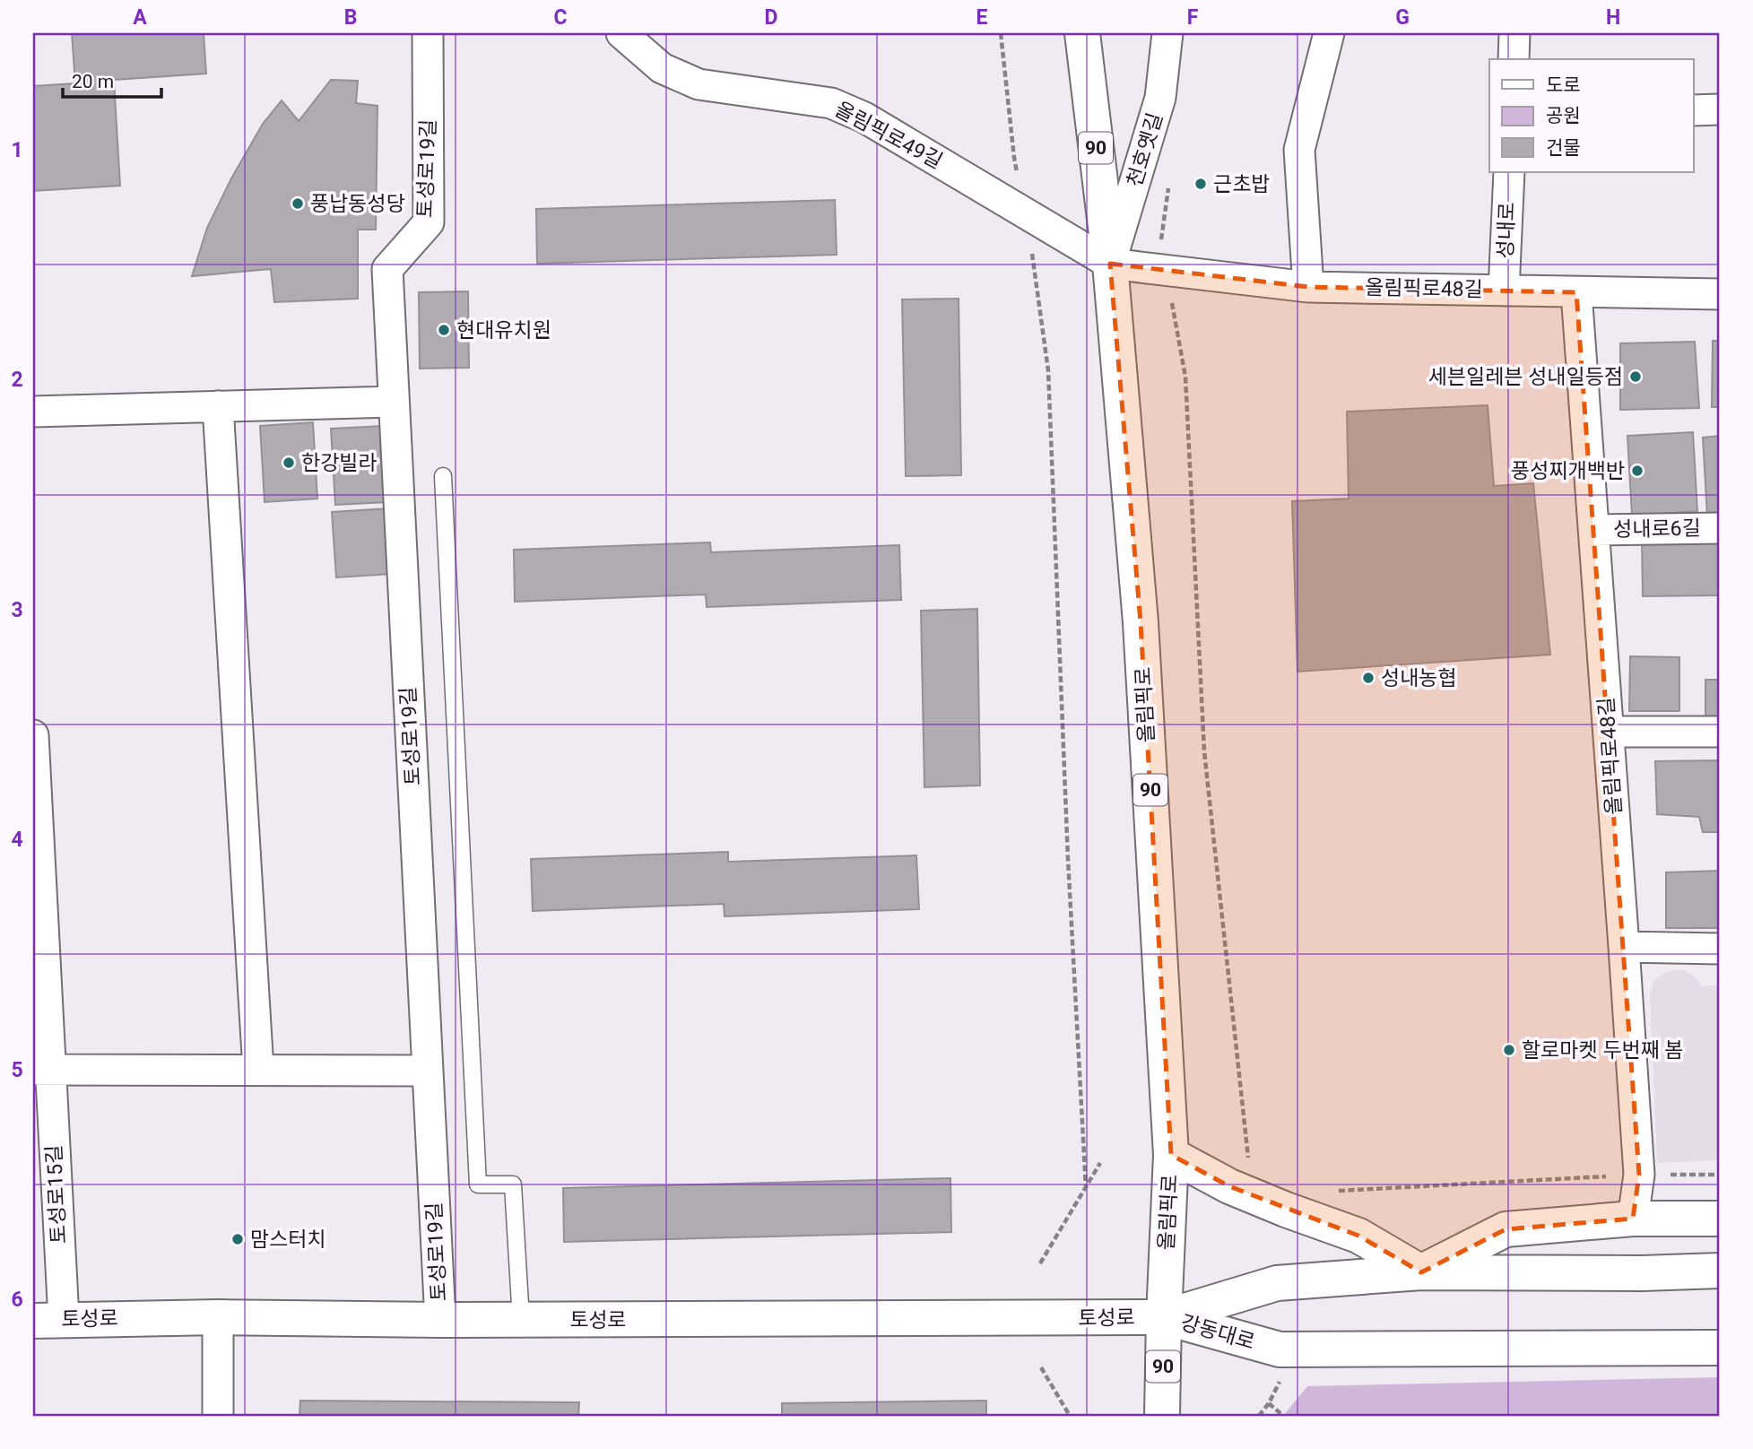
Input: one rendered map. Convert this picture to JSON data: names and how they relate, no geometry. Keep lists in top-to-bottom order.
{
  "streets": {
    "main road": [
      "90",
      "올림픽로",
      "토성로",
      "강동대로"
    ],
    "street": [
      "올림픽로49길",
      "천호옛길",
      "토성로19길",
      "성내로",
      "올림픽로48길",
      "성내로6길",
      "토성로15길"
    ]
  },
  "crossings": [
    ["올림픽로49길", "천호옛길"],
    ["올림픽로49길", "올림픽로48길"],
    ["올림픽로49길", "올림픽로"],
    ["천호옛길", "올림픽로48길"],
    ["천호옛길", "올림픽로"],
    ["토성로19길", "토성로"],
    ["성내로", "올림픽로48길"],
    ["올림픽로48길", "성내로6길"],
    ["올림픽로48길", "올림픽로"],
    ["올림픽로", "토성로"],
    ["올림픽로", "강동대로"],
    ["토성로15길", "토성로"],
    ["토성로", "강동대로"]
  ],
  "places": [
    "근초밥",
    "풍납동성당",
    "현대유치원",
    "세븐일레븐 성내일등점",
    "한강빌라",
    "풍성찌개백반",
    "성내농협",
    "할로마켓 두번째 봄",
    "맘스터치"
  ],
  "legend": ["도로", "공원", "건물"],
  "scale_bar": "20 m",
  "grid": {
    "columns": [
      "A",
      "B",
      "C",
      "D",
      "E",
      "F",
      "G",
      "H"
    ],
    "rows": [
      "1",
      "2",
      "3",
      "4",
      "5",
      "6"
    ]
  }
}
